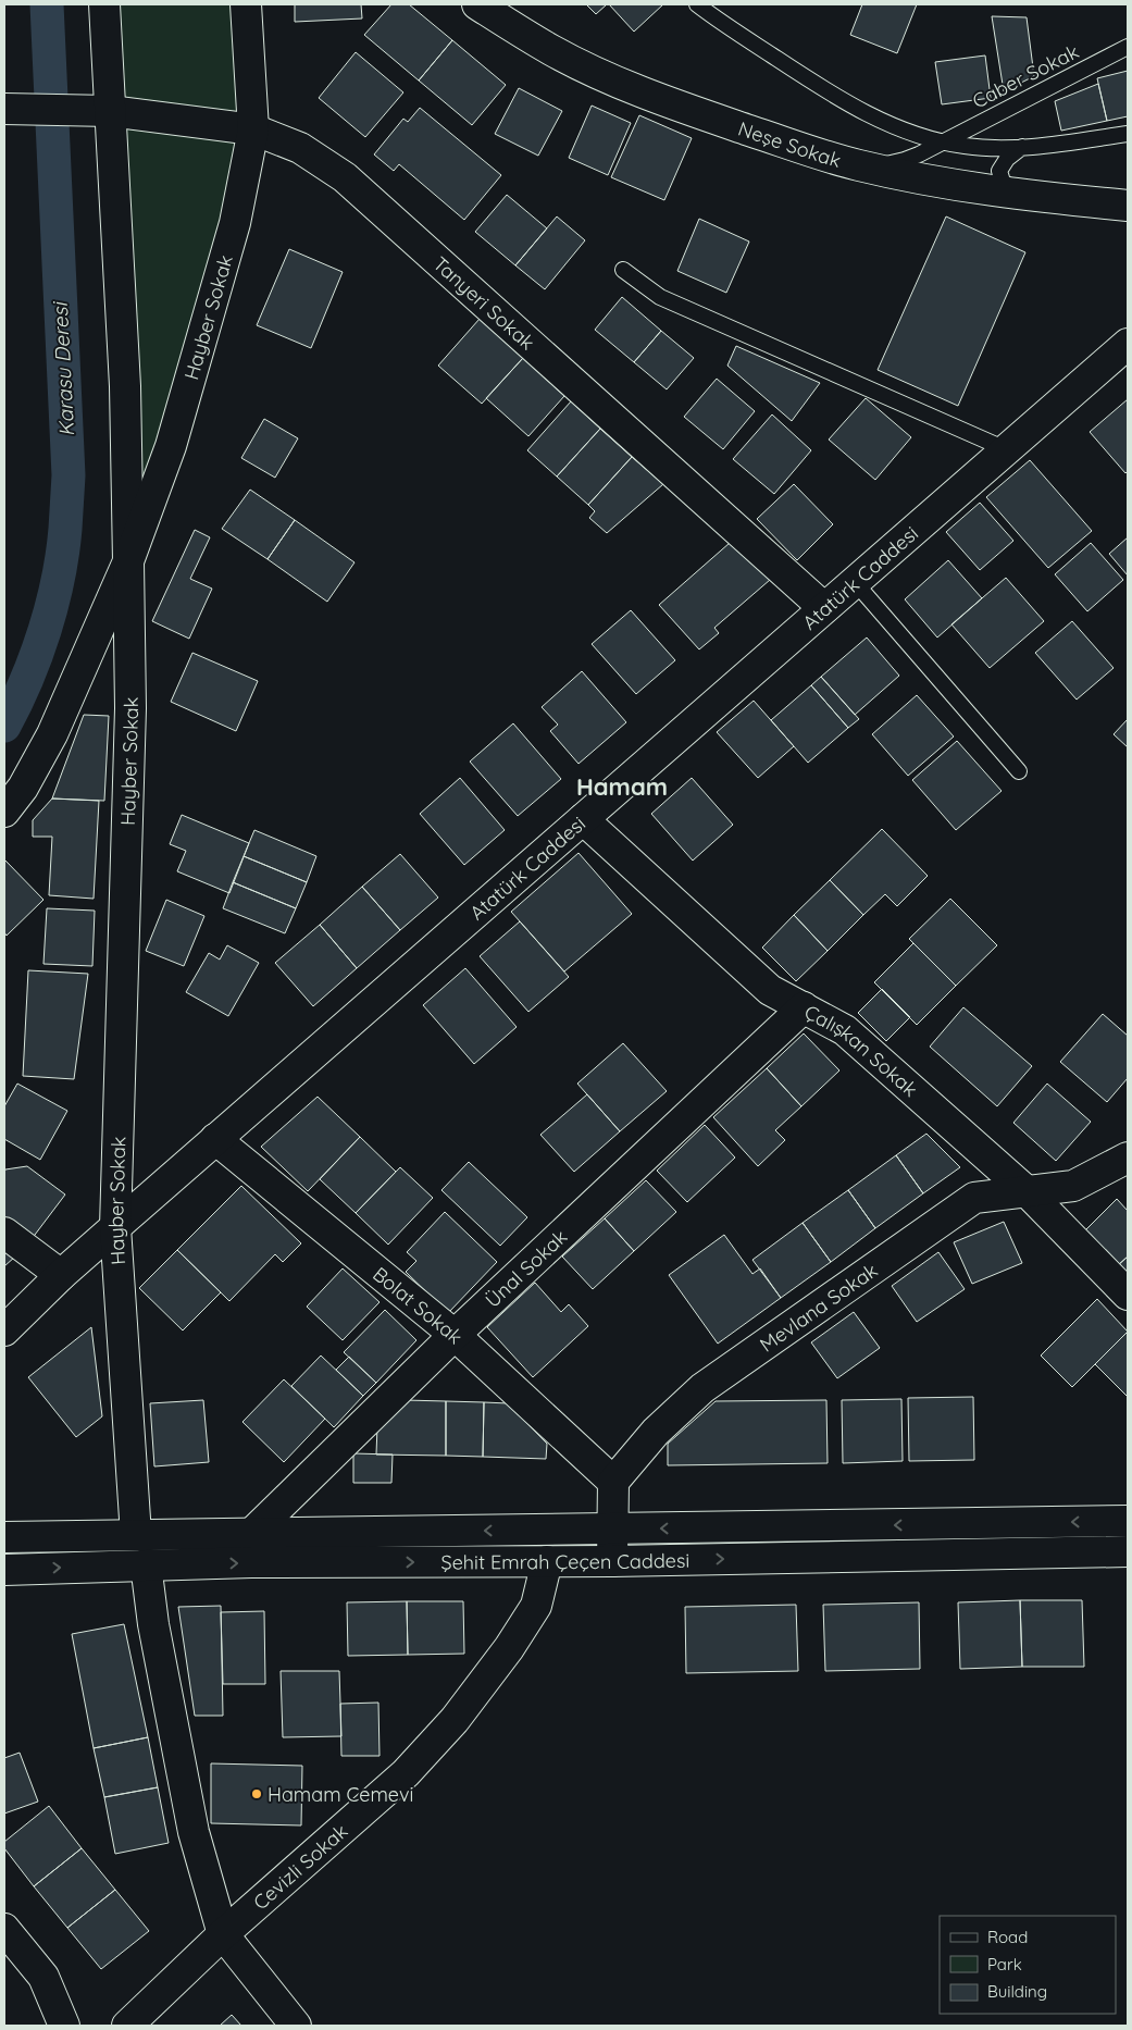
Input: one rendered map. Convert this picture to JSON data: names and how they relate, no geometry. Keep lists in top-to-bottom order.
{
  "streets": {
    "main road": [
      "Neşe Sokak",
      "Tanyeri Sokak",
      "Hayber Sokak",
      "Atatürk Caddesi",
      "Çalışkan Sokak",
      "Ünal Sokak",
      "Bolat Sokak",
      "Mevlana Sokak",
      "Şehit Emrah Çeçen Caddesi",
      "Cevizli Sokak"
    ],
    "lane": ["Caber Sokak"]
  },
  "crossings": [
    ["Caber Sokak", "Neşe Sokak"],
    ["Tanyeri Sokak", "Hayber Sokak"],
    ["Tanyeri Sokak", "Atatürk Caddesi"],
    ["Hayber Sokak", "Atatürk Caddesi"],
    ["Hayber Sokak", "Şehit Emrah Çeçen Caddesi"],
    ["Atatürk Caddesi", "Çalışkan Sokak"],
    ["Atatürk Caddesi", "Bolat Sokak"],
    ["Çalışkan Sokak", "Ünal Sokak"],
    ["Çalışkan Sokak", "Mevlana Sokak"],
    ["Ünal Sokak", "Bolat Sokak"],
    ["Ünal Sokak", "Şehit Emrah Çeçen Caddesi"],
    ["Bolat Sokak", "Mevlana Sokak"],
    ["Şehit Emrah Çeçen Caddesi", "Cevizli Sokak"]
  ],
  "districts": ["Hamam"],
  "water": ["Karasu Deresi"],
  "places": ["Hamam Cemevi"],
  "legend": ["Road", "Park", "Building"]
}
